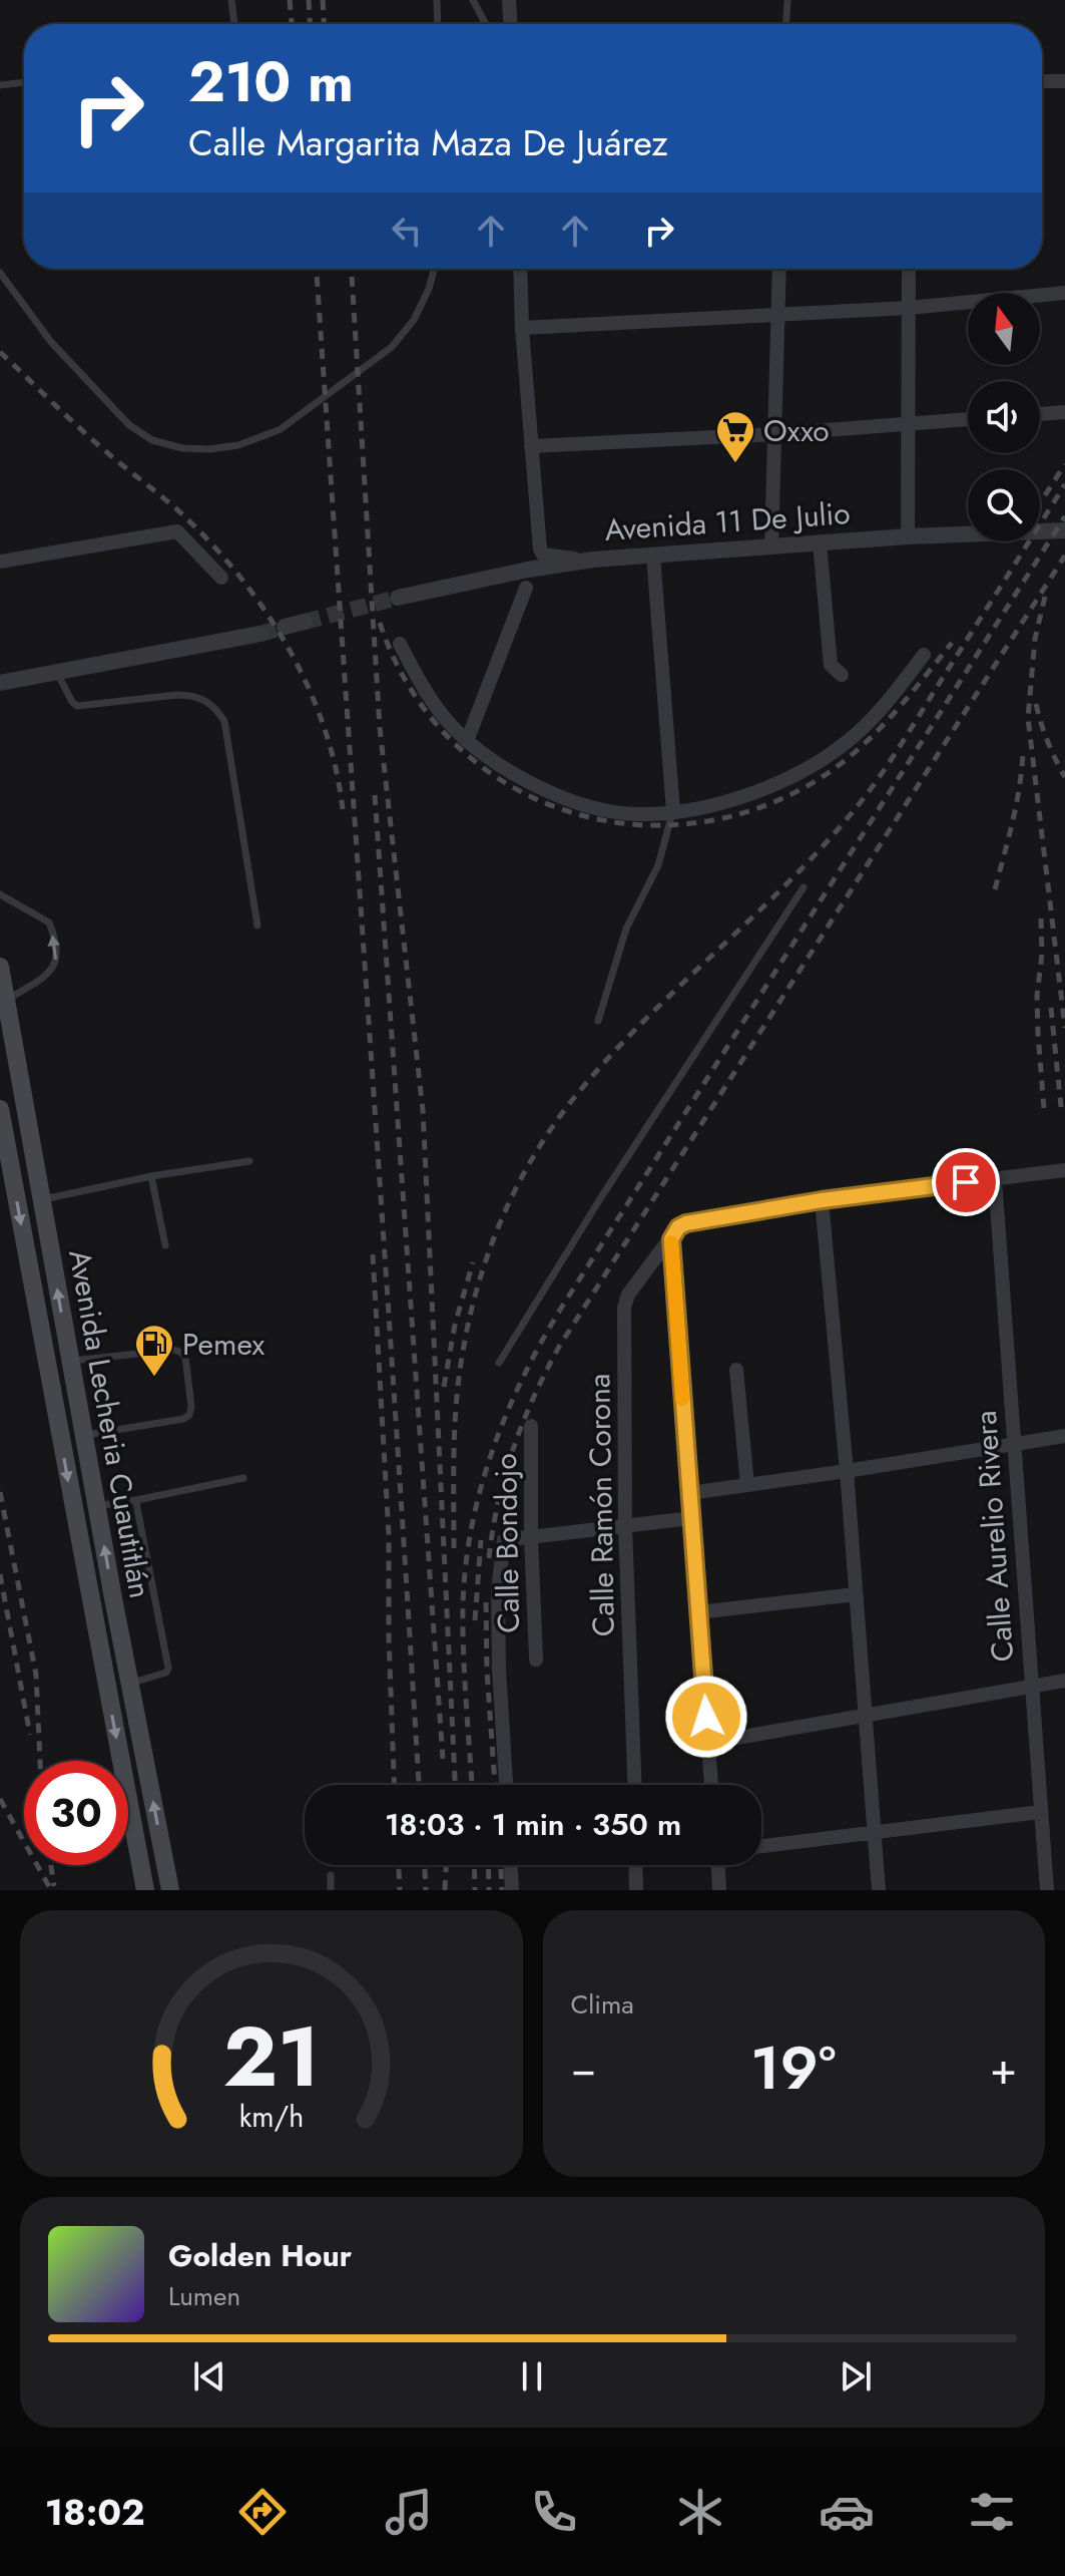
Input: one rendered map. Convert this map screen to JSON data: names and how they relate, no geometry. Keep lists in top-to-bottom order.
{
  "streets": {
    "main road": ["Avenida Lecheria Cuautitlán"],
    "street": [
      "Avenida 11 De Julio",
      "Calle Ramón Corona",
      "Calle Aurelio Rivera",
      "Calle Bondojo"
    ]
  },
  "places": {
    "supermarket": ["Oxxo"],
    "fuel station": ["Pemex"]
  },
  "north": "top",
  "page": {
    "turn": ["210 m", "Calle Margarita Maza De Juárez"],
    "limit": "30",
    "trip": "18:03 · 1 min · 350 m",
    "tile": "Clima",
    "heat": ["−", "19°", "+"],
    "song": ["Golden Hour", "Lumen"],
    "tabs": "18:02",
    "gauge": ["21", "km/h"]
  }
}
